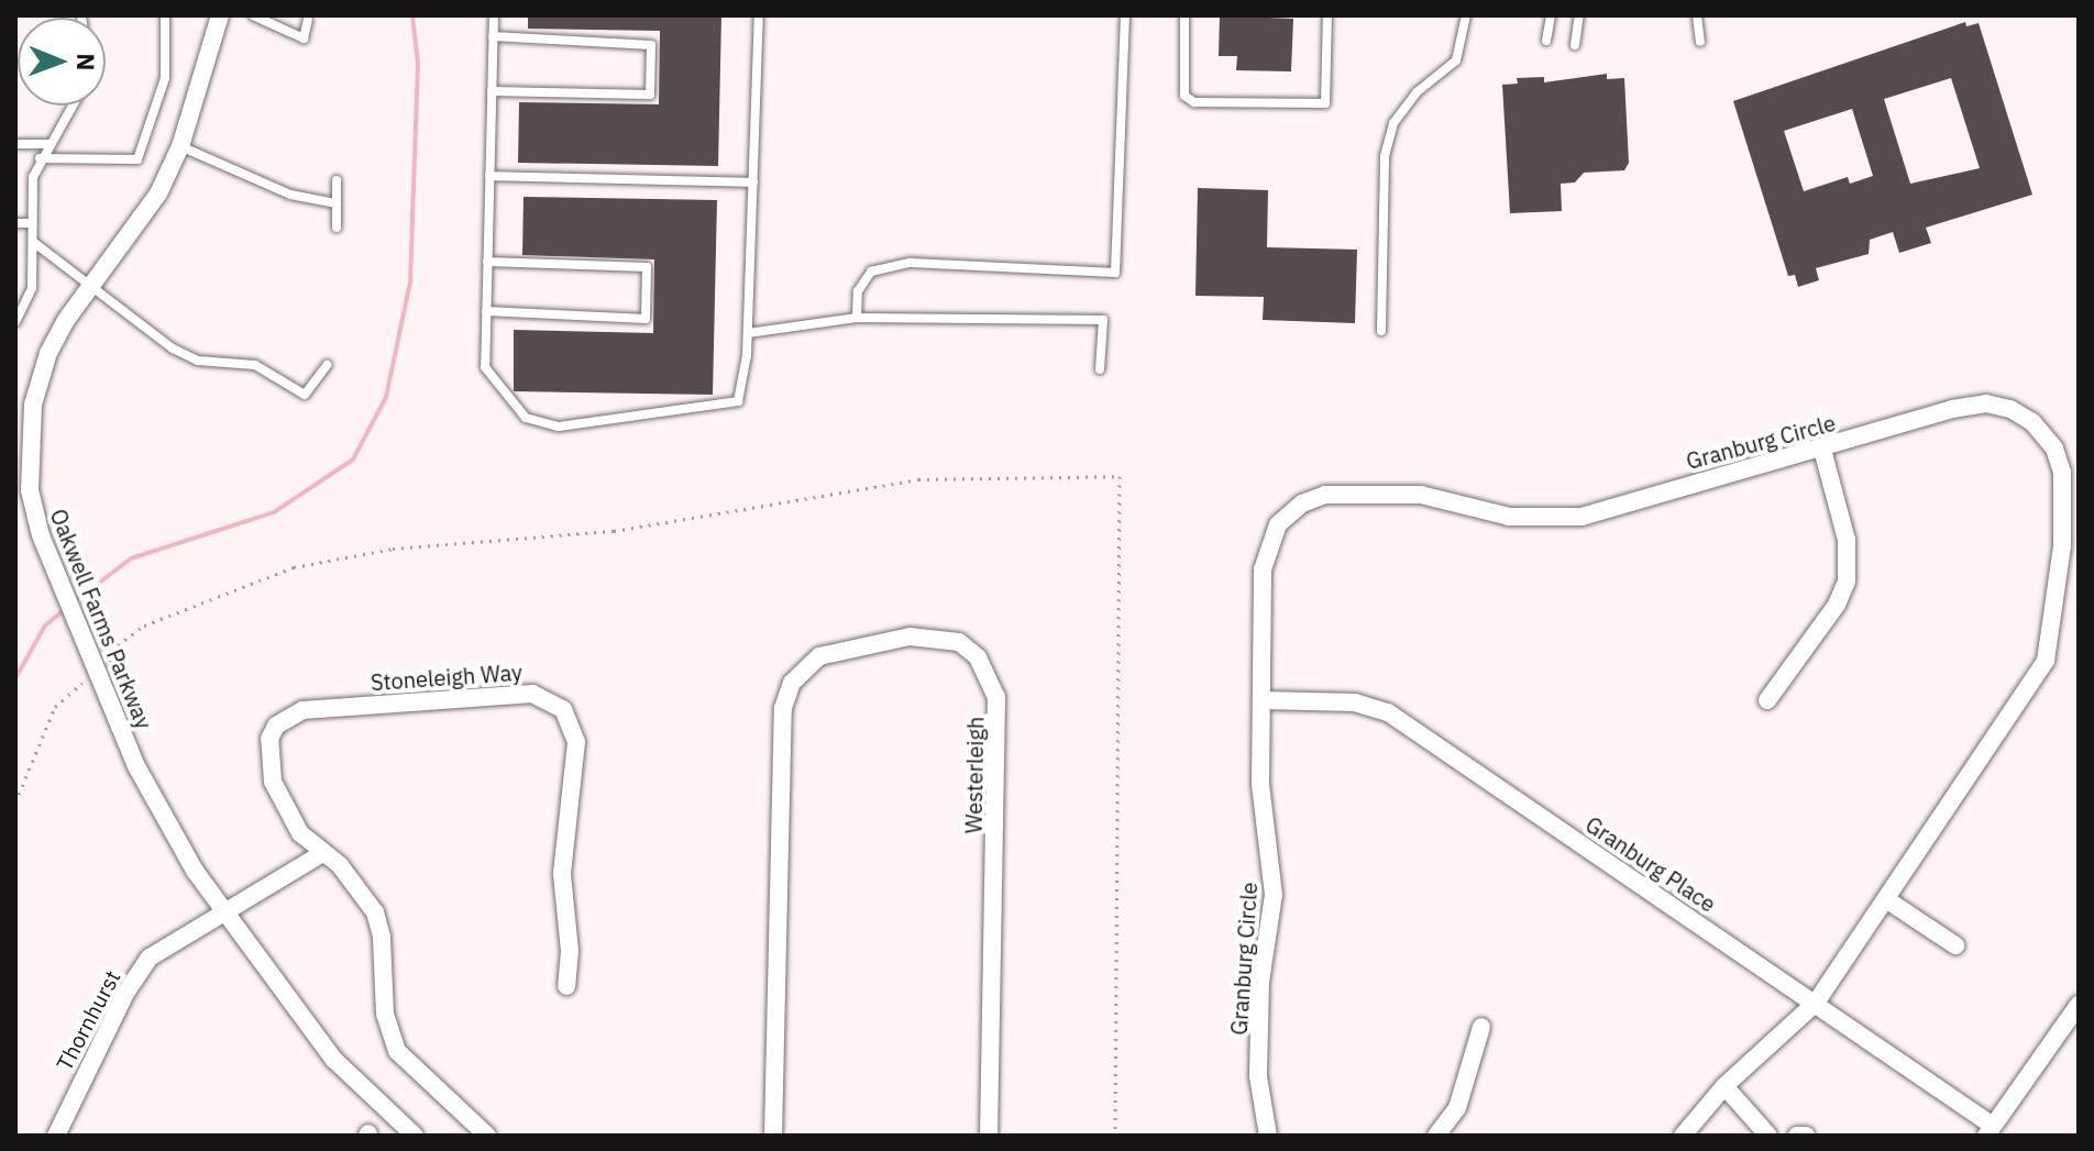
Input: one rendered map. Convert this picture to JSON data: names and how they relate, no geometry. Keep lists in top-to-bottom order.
{
  "streets": {
    "street": [
      "Granburg Circle",
      "Oakwell Farms Parkway",
      "Stoneleigh Way",
      "Westerleigh",
      "Granburg Place",
      "Thornhurst"
    ]
  },
  "crossings": [
    ["Granburg Circle", "Granburg Place"],
    ["Oakwell Farms Parkway", "Thornhurst"],
    ["Stoneleigh Way", "Thornhurst"]
  ],
  "north": "right"
}
